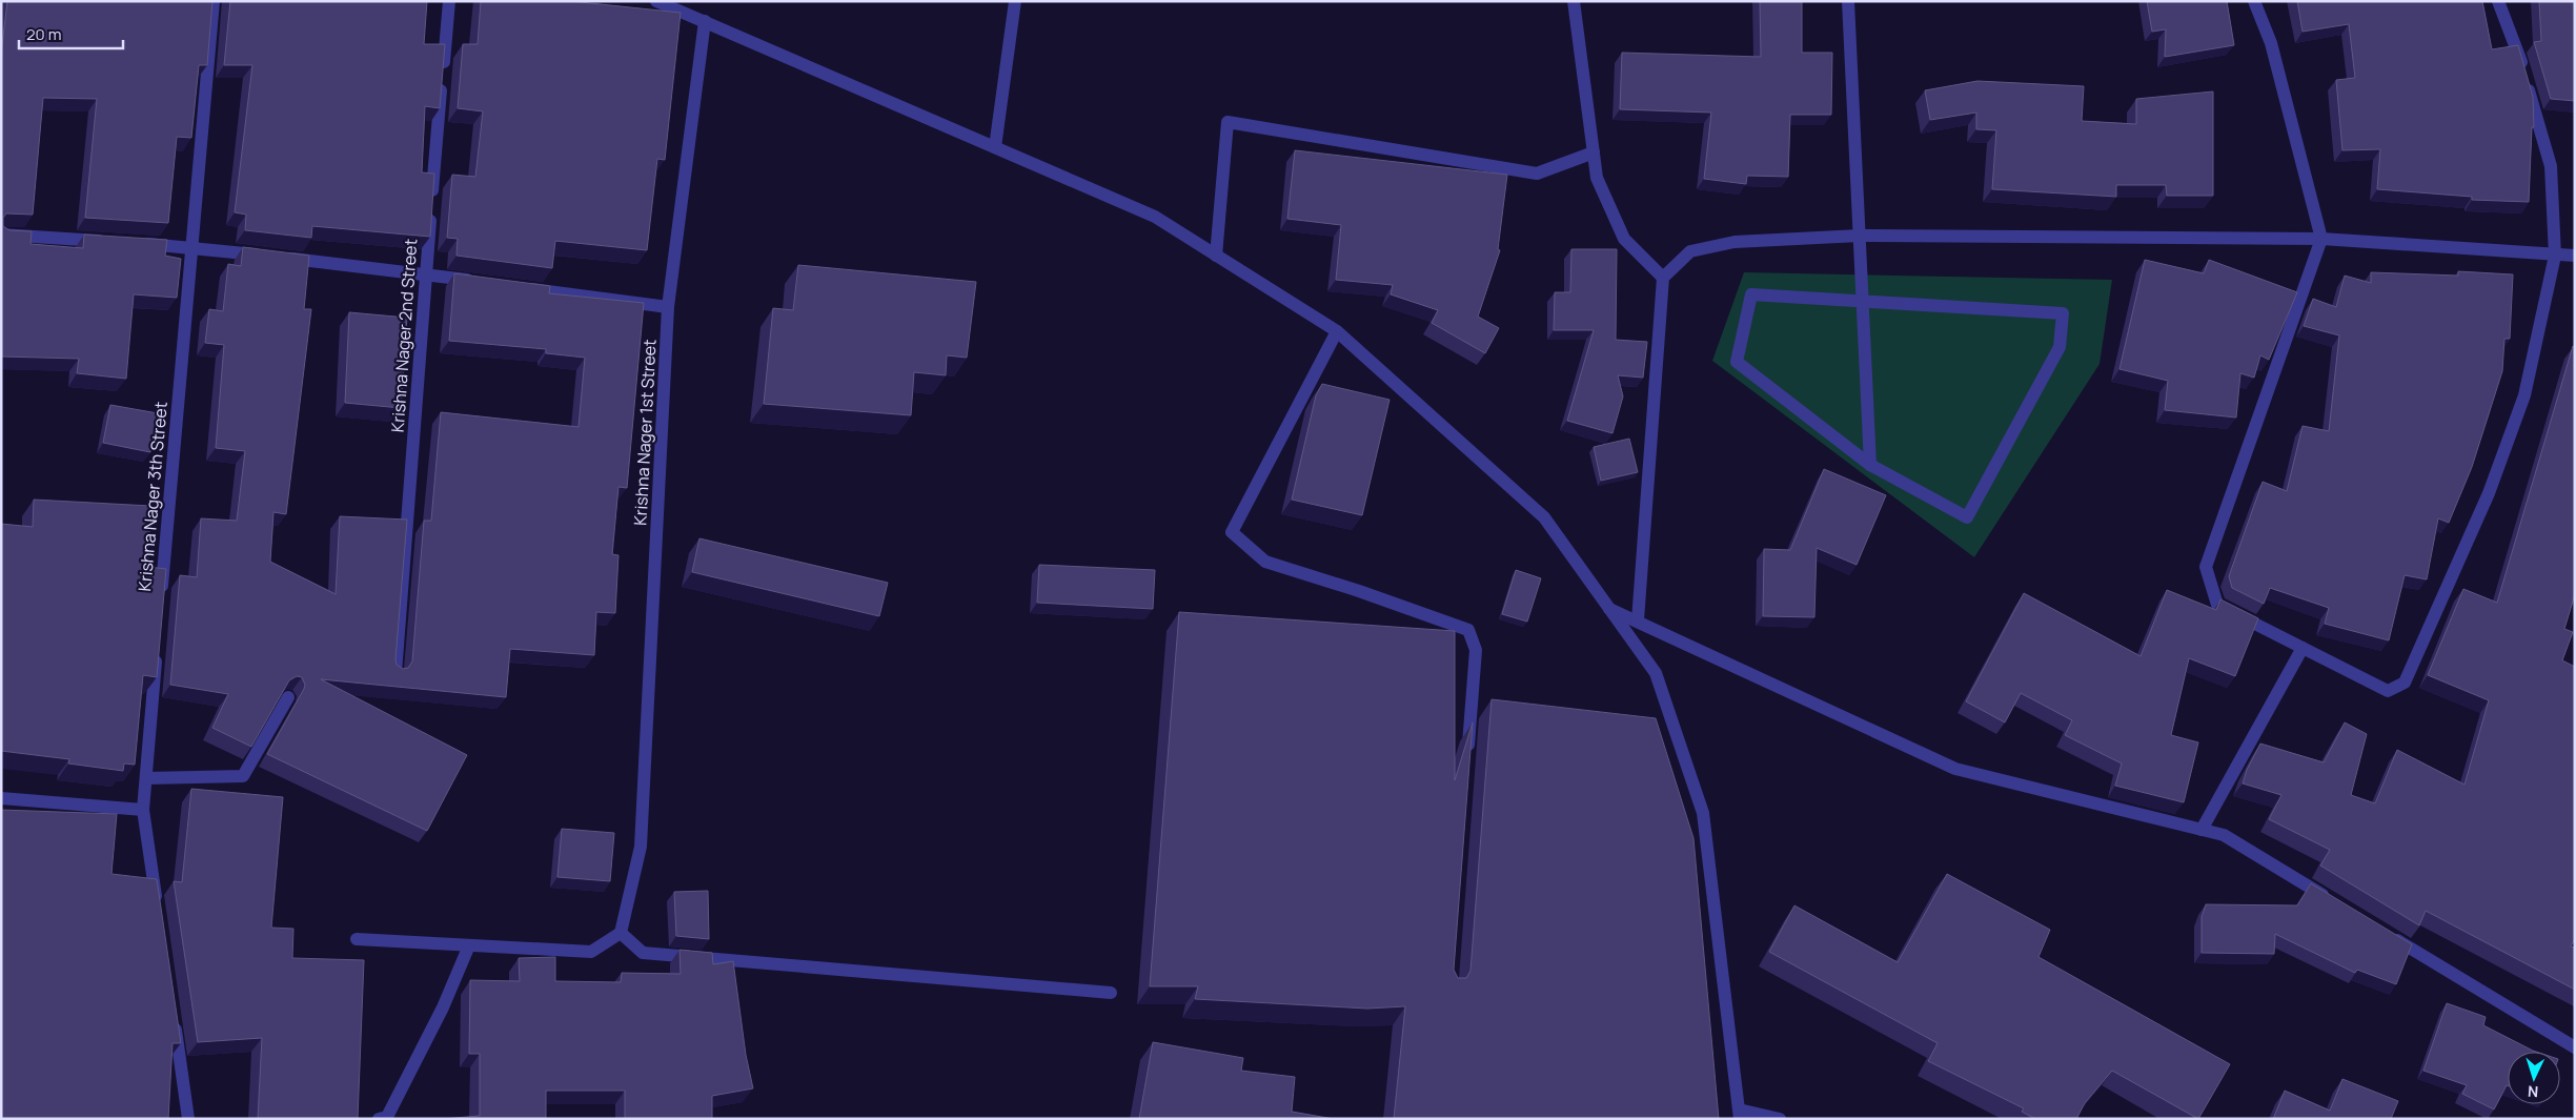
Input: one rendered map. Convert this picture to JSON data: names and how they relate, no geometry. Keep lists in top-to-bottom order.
{
  "streets": {
    "street": ["Krishna Nager 2nd Street", "Krishna Nager 1st Street", "Krishna Nager 3th Street"]
  },
  "scale_bar": "20 m",
  "north": "bottom"
}
